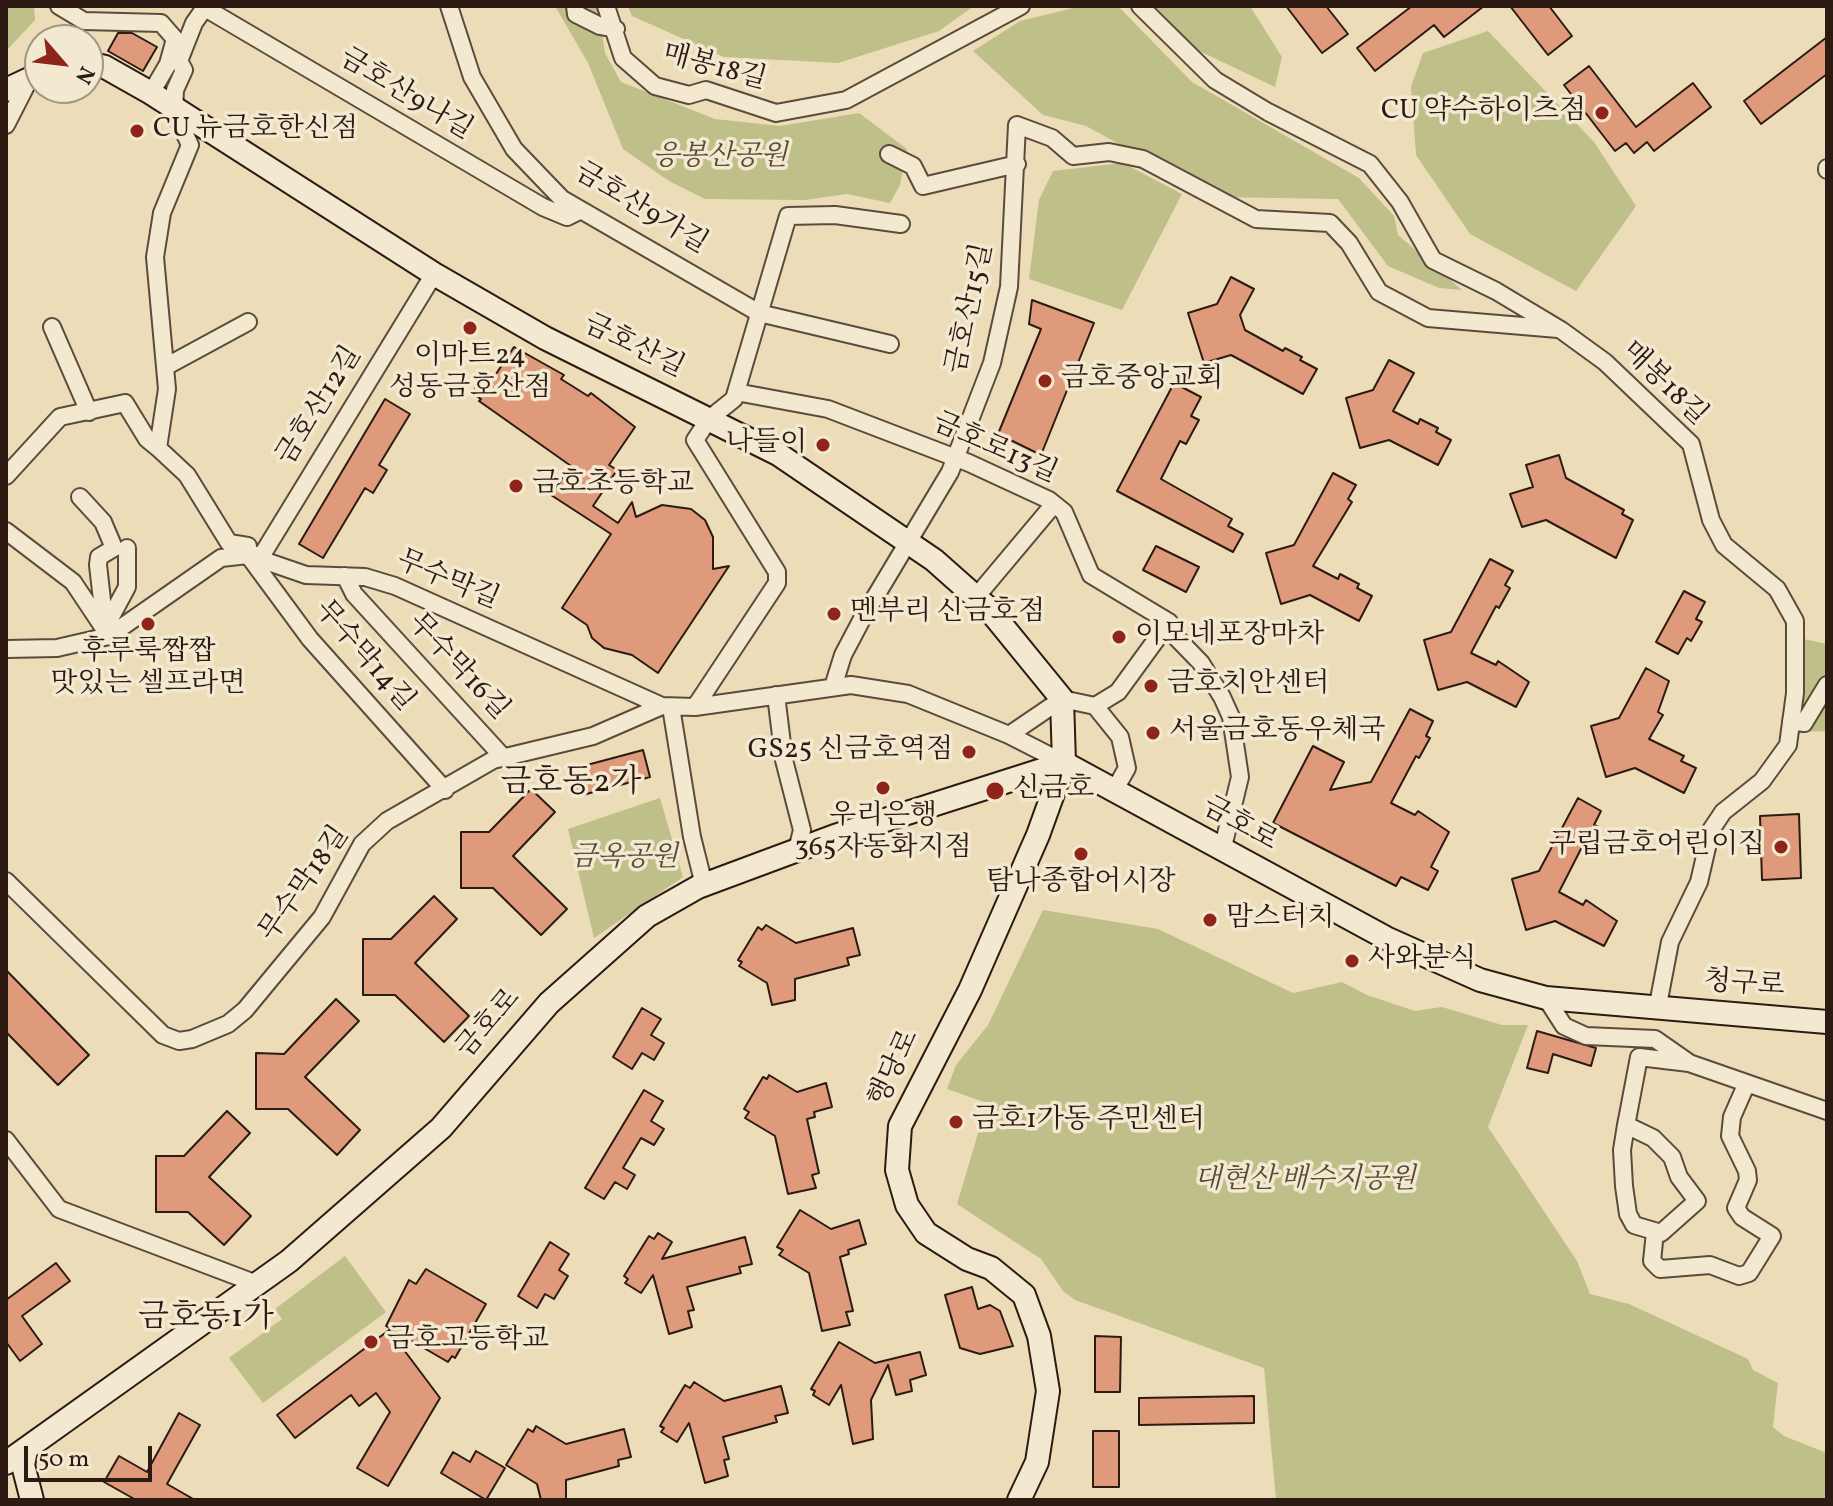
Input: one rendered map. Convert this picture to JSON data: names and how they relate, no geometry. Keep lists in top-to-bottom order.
{
  "streets": {
    "street": [
      "매봉18길",
      "금호산9나길",
      "금호산9가길",
      "금호산15길",
      "금호산길",
      "금호산12길",
      "금호로13길",
      "무수막길",
      "무수막14길",
      "무수막16길",
      "금호로",
      "무수막18길",
      "청구로",
      "행당로"
    ]
  },
  "crossings": [
    ["매봉18길", "금호산15길"],
    ["매봉18길", "금호로"],
    ["매봉18길", "청구로"],
    ["금호산9나길", "금호산9가길"],
    ["금호산15길", "금호산길"],
    ["금호산15길", "금호로13길"],
    ["금호산길", "금호산12길"],
    ["금호산12길", "무수막길"],
    ["금호산12길", "무수막14길"],
    ["금호로13길", "금호로"],
    ["무수막길", "무수막14길"],
    ["무수막길", "무수막16길"],
    ["무수막길", "금호로"],
    ["무수막길", "무수막18길"],
    ["무수막길", "행당로"],
    ["무수막14길", "무수막18길"],
    ["무수막16길", "무수막18길"],
    ["금호로", "청구로"],
    ["금호로", "행당로"]
  ],
  "districts": ["금호동2가", "금호동1가"],
  "parks": ["응봉산공원", "금옥공원", "대현산 배수지공원"],
  "places": [
    "CU 약수하이츠점",
    "CU 뉴금호한신점",
    "이마트24 성동금호산점",
    "금호중앙교회",
    "나들이",
    "금호초등학교",
    "멘부리 신금호점",
    "후루룩짭짭 맛있는 셀프라면",
    "이모네포장마차",
    "금호치안센터",
    "서울금호동우체국",
    "GS25 신금호역점",
    "우리은행 365자동화지점",
    "신금호",
    "구립금호어린이집",
    "탐나종합어시장",
    "맘스터치",
    "사와분식",
    "금호1가동 주민센터",
    "금호고등학교"
  ],
  "scale_bar": "50 m",
  "north": "bottom right"
}
